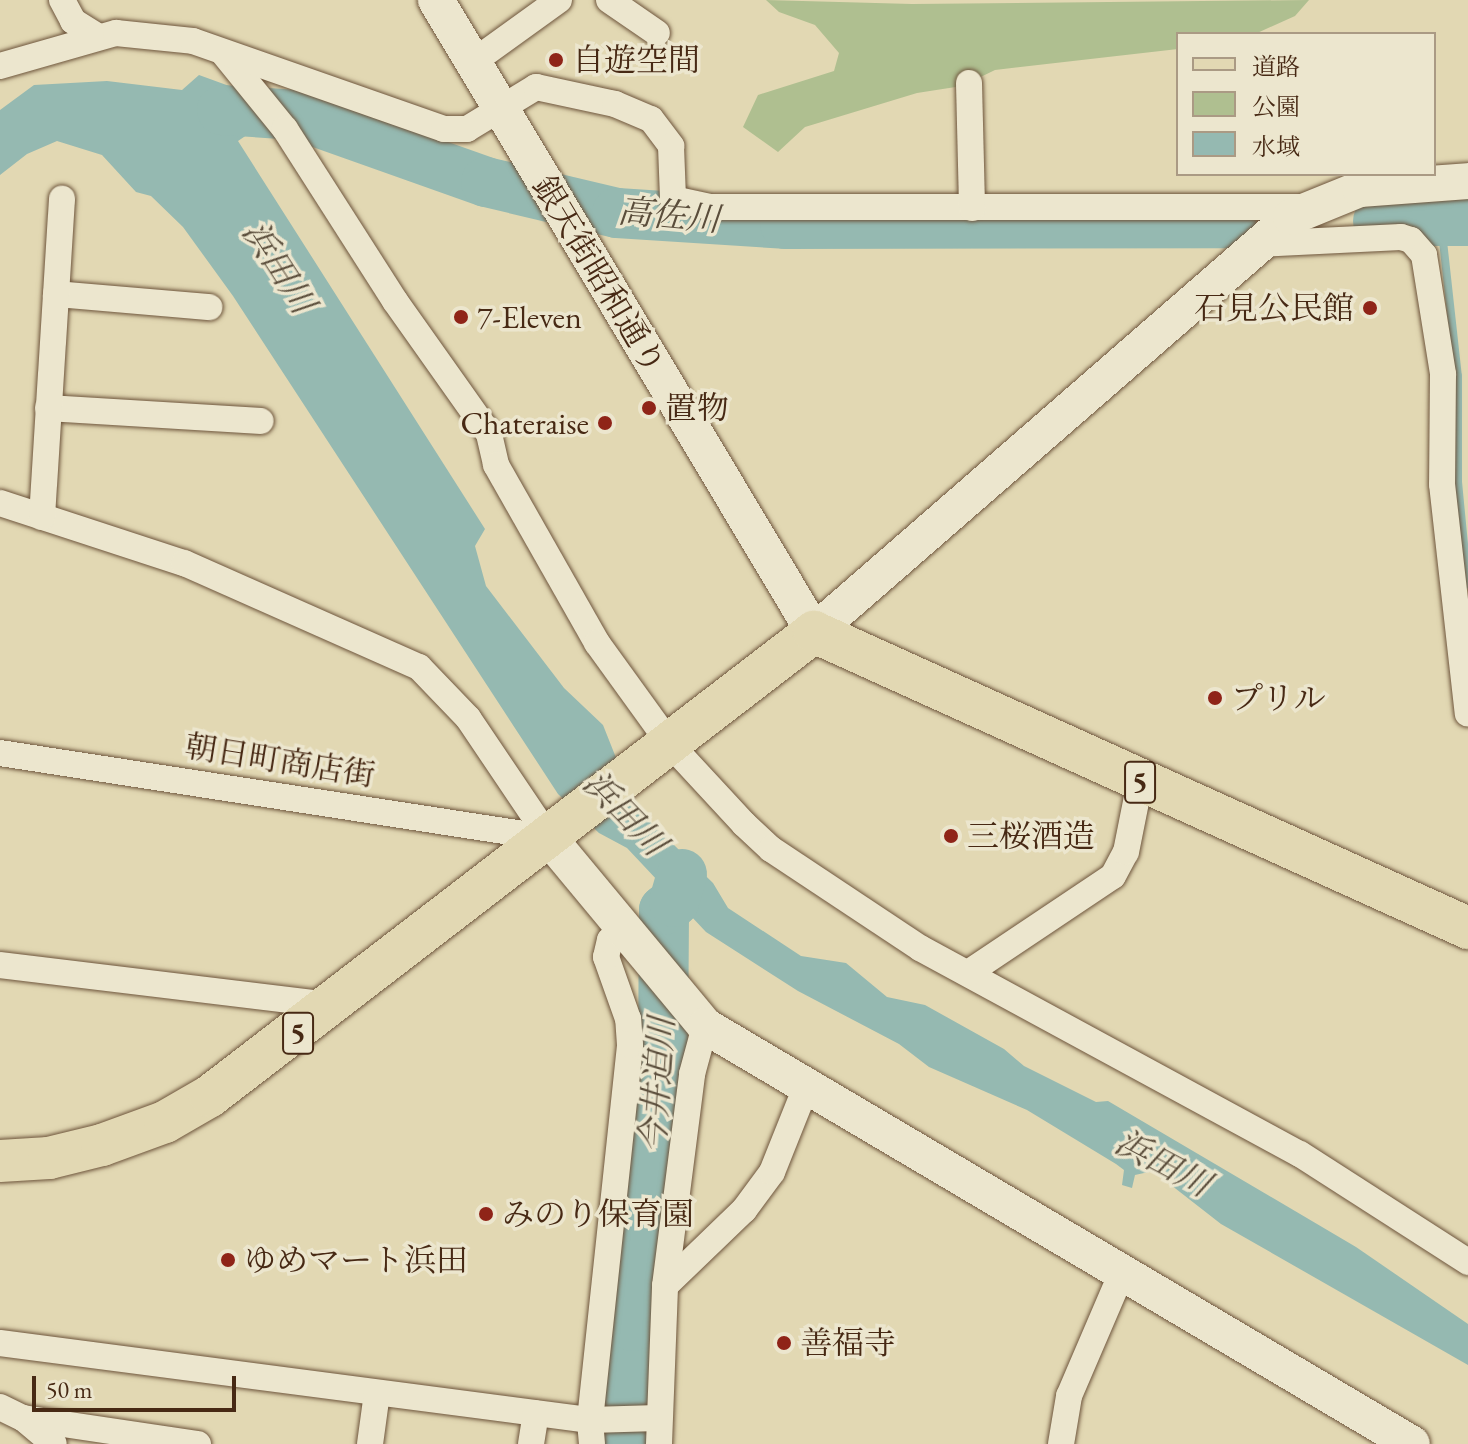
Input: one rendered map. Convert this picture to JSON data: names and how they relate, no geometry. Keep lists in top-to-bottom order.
{
  "streets": {
    "main road": ["5"],
    "street": ["銀天街昭和通り", "朝日町商店街"]
  },
  "crossings": [
    ["銀天街昭和通り", "5"],
    ["朝日町商店街", "5"]
  ],
  "water": ["高佐川", "浜田川", "今井迫川"],
  "places": [
    "自遊空間",
    "石見公民館",
    "7-Eleven",
    "置物",
    "Chateraise",
    "プリル",
    "三桜酒造",
    "みのり保育園",
    "ゆめマート浜田",
    "善福寺"
  ],
  "legend": ["道路", "公園", "水域"],
  "scale_bar": "50 m"
}
